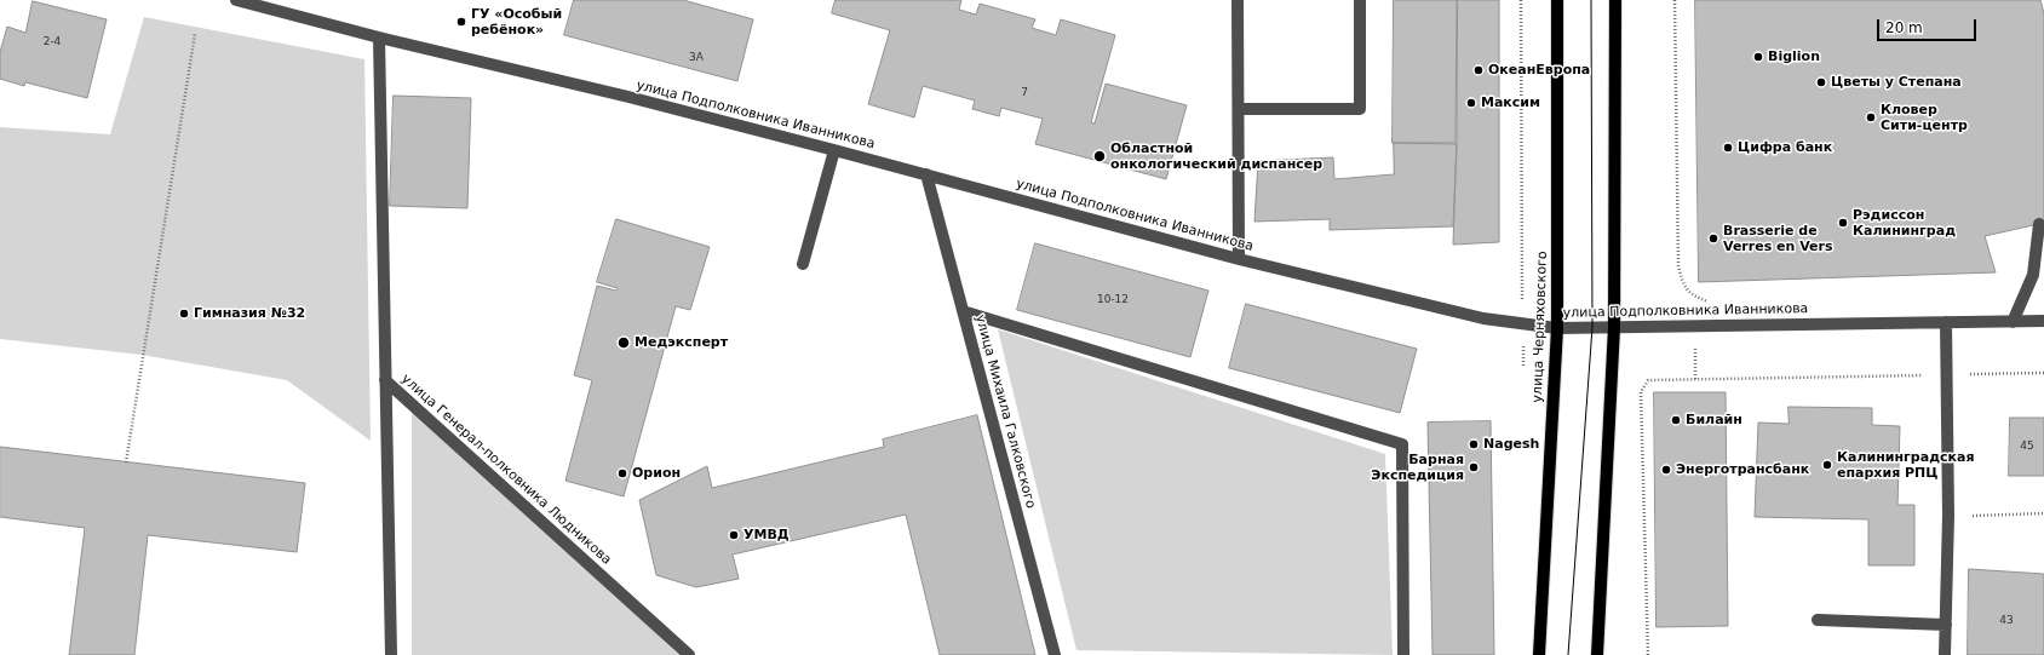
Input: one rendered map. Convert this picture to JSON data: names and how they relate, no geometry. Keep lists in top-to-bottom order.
{
  "streets": {
    "main road": ["улица Черняховского"],
    "street": ["улица Подполковника Иванникова", "улица Михаила Галковского", "улица Генерал-полковника Людникова"]
  },
  "crossings": [
    ["улица Подполковника Иванникова", "улица Черняховского"],
    ["улица Подполковника Иванникова", "улица Михаила Галковского"],
    ["улица Подполковника Иванникова", "улица Генерал-полковника Людникова"]
  ],
  "places": [
    "ГУ «Особый ребёнок»",
    "Biglion",
    "ОкеанЕвропа",
    "Цветы у Степана",
    "Максим",
    "Кловер Сити-центр",
    "Цифра банк",
    "Областной онкологический диспансер",
    "Рэдиссон Калининград",
    "Brasserie de Verres en Vers",
    "Гимназия №32",
    "Медэксперт",
    "Билайн",
    "Nagesh",
    "Калининградская епархия РПЦ",
    "Барная Экспедиция",
    "Энерготрансбанк",
    "Орион",
    "УМВД"
  ],
  "house_numbers": [
    "2-4",
    "3А",
    "7",
    "10-12",
    "45",
    "43"
  ],
  "scale_bar": "20 m"
}
